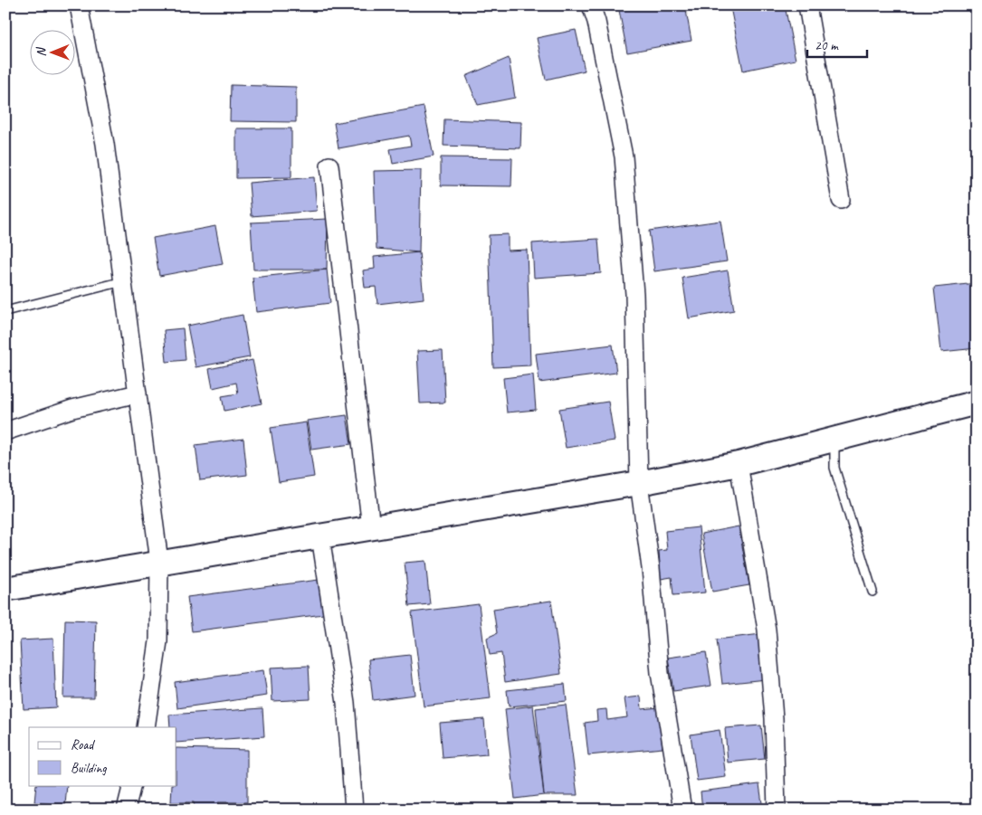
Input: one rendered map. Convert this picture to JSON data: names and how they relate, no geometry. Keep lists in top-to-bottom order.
{
  "legend": ["Road", "Building"],
  "scale_bar": "20 m",
  "north": "left"
}
